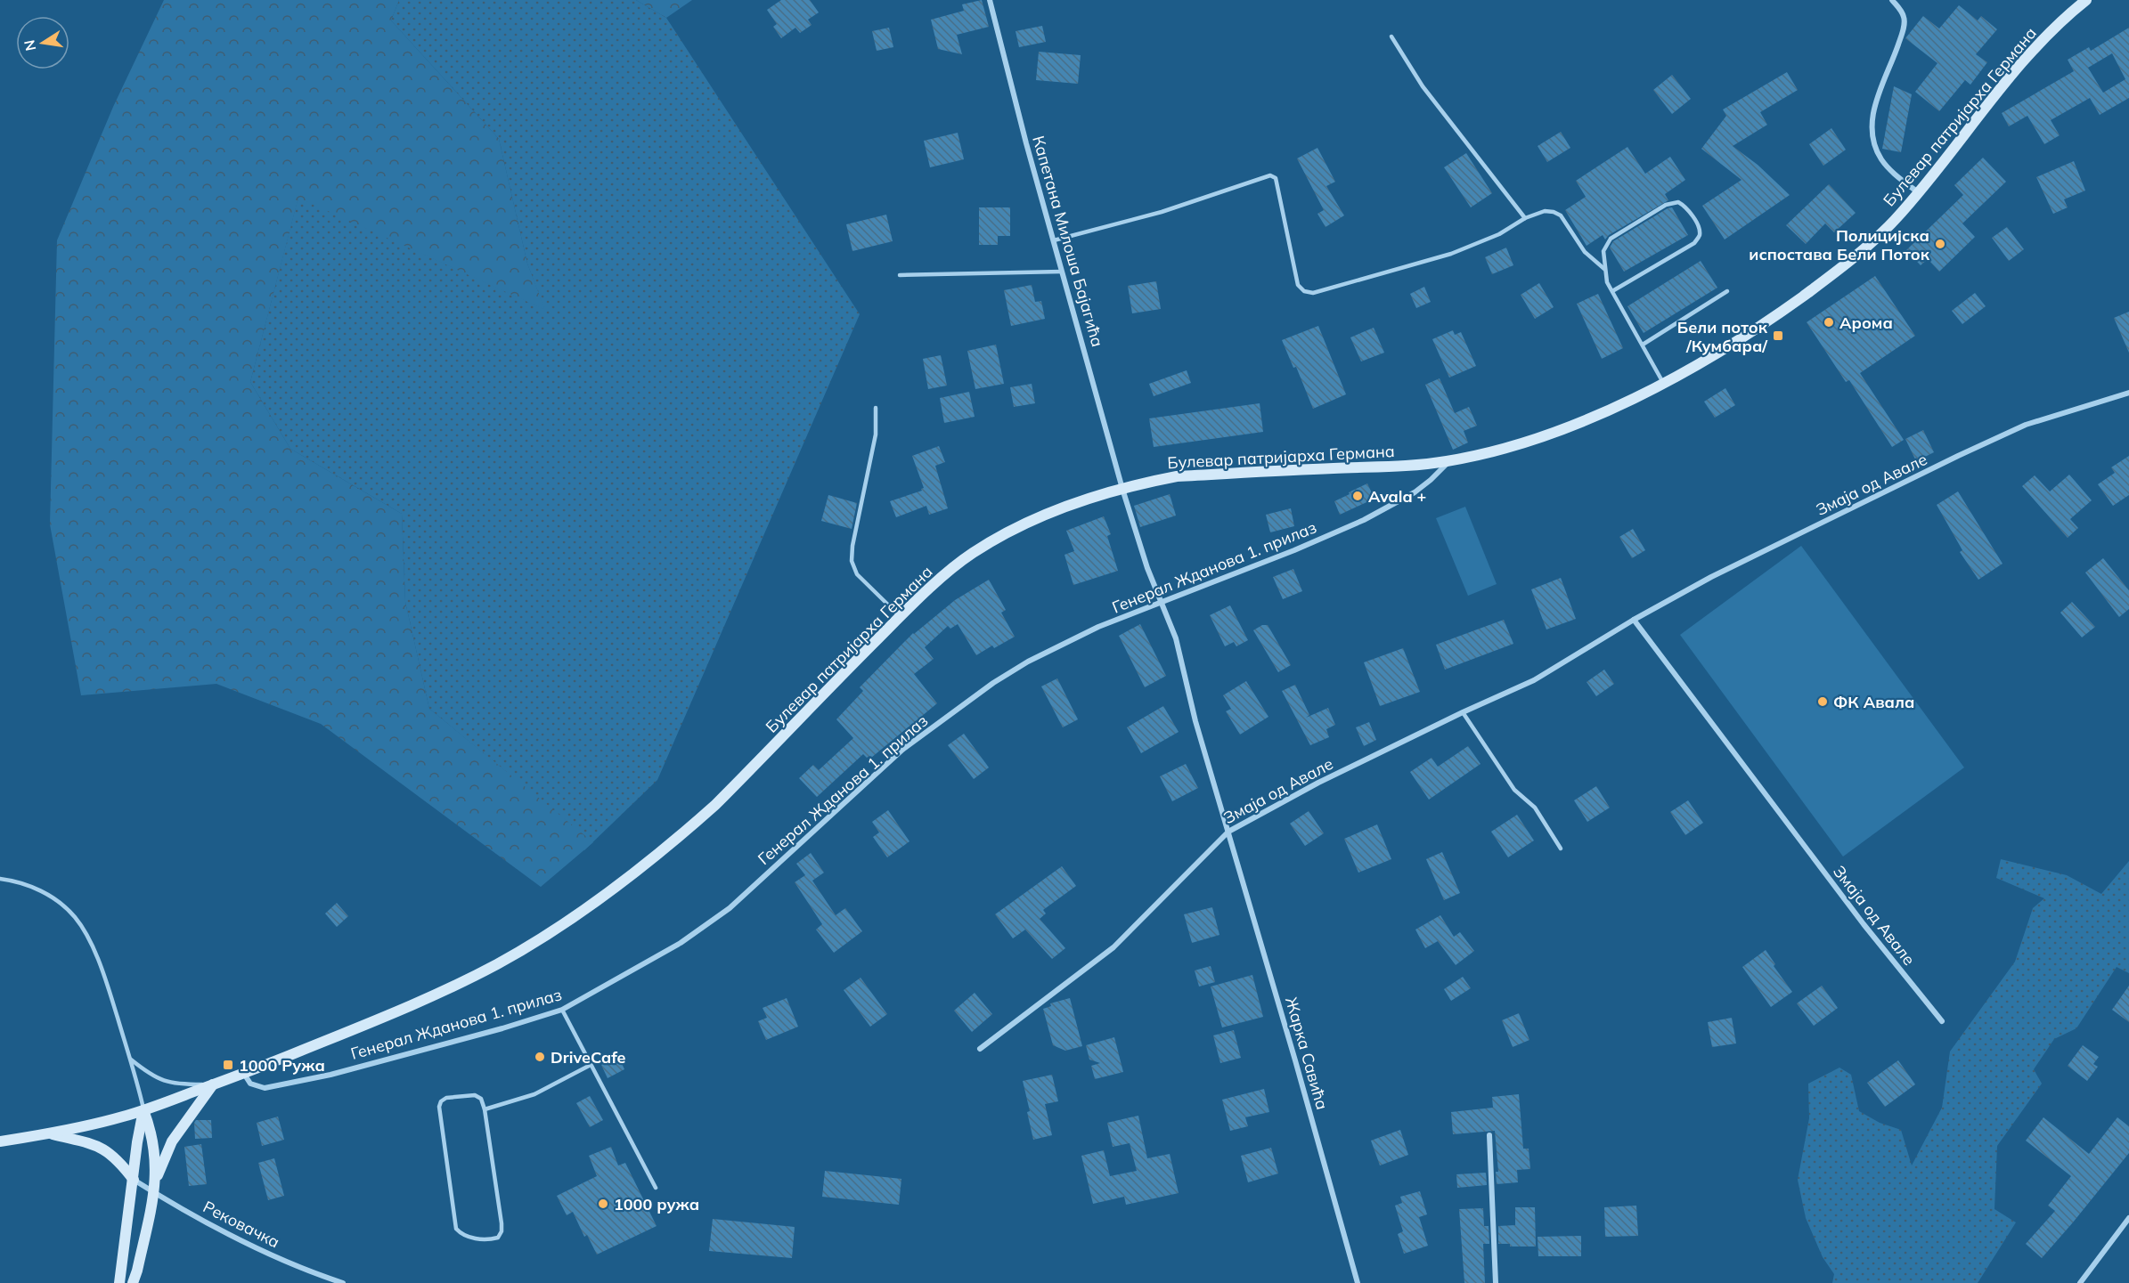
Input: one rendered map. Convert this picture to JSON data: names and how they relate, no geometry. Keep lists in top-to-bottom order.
{
  "streets": {
    "main road": ["Булевар патријарха Германа"],
    "street": [
      "Капетана Милоша Бајагића",
      "Змаја од Авале",
      "Генерал Жданова 1. прилаз",
      "Жарка Савића",
      "Рековачка"
    ]
  },
  "crossings": [
    ["Булевар патријарха Германа", "Капетана Милоша Бајагића"],
    ["Булевар патријарха Германа", "Генерал Жданова 1. прилаз"],
    ["Капетана Милоша Бајагића", "Генерал Жданова 1. прилаз"],
    ["Капетана Милоша Бајагића", "Жарка Савића"],
    ["Змаја од Авале", "Жарка Савића"],
    ["Генерал Жданова 1. прилаз", "Жарка Савића"]
  ],
  "places": {
    "other": [
      "Полицијска испостава Бели Поток",
      "Арома",
      "Avala +",
      "ФК Авала",
      "DriveCafe",
      "1000 ружа"
    ],
    "transit": ["Бели поток /Кумбара/", "1000 Ружа"]
  },
  "north": "left"
}
